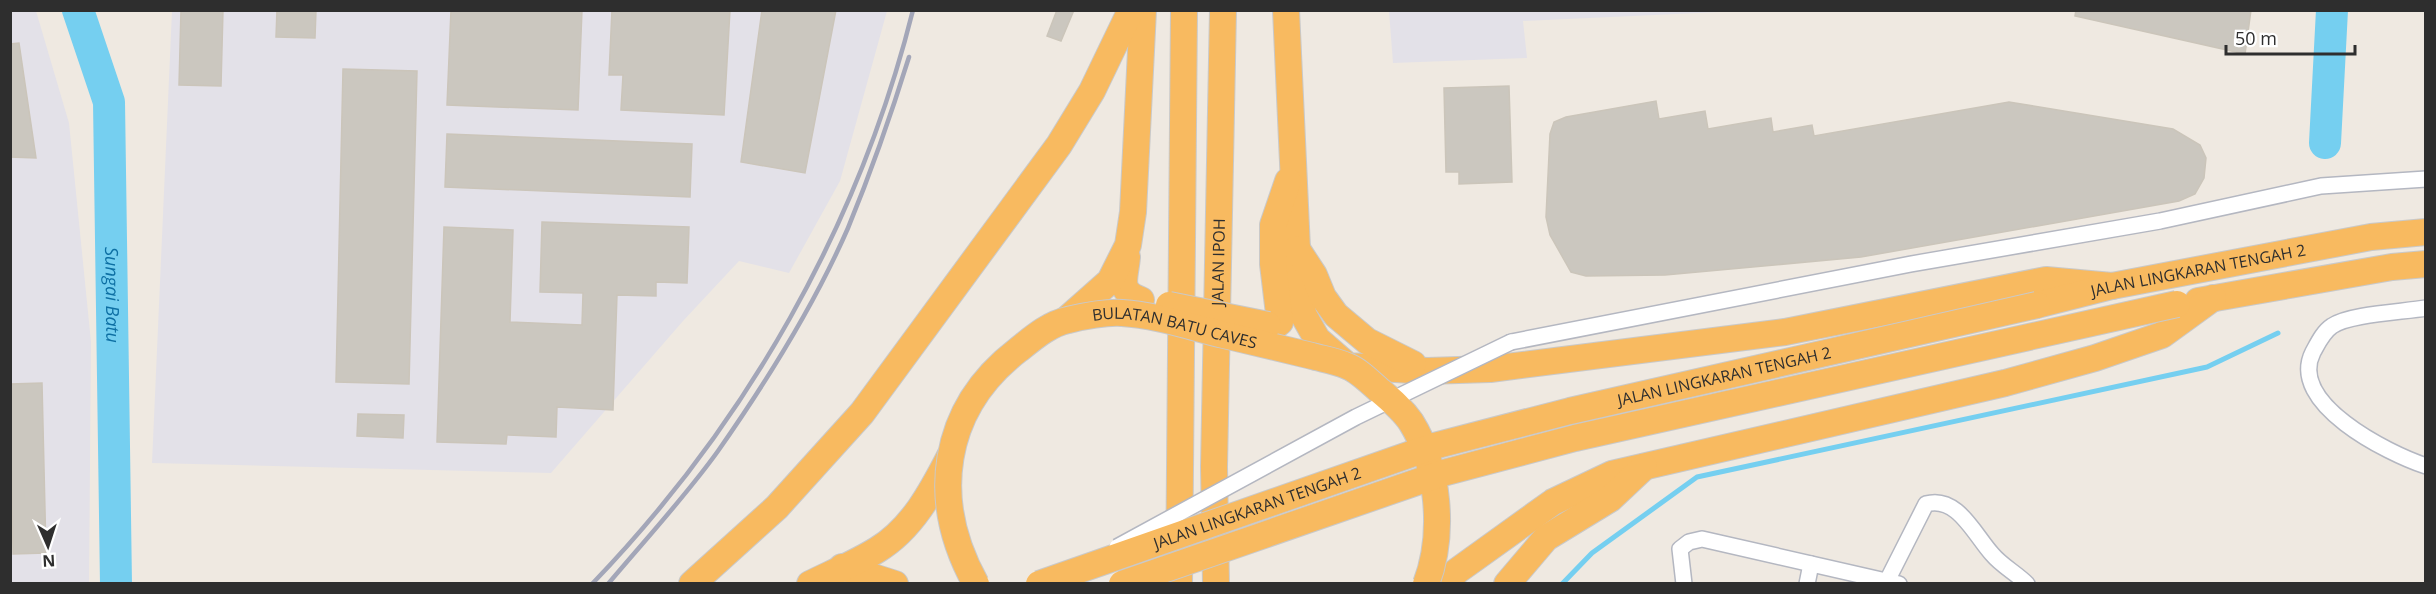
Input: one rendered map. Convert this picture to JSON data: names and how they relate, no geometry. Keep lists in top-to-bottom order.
{
  "streets": {
    "highway": ["JALAN IPOH", "JALAN LINGKARAN TENGAH 2", "BULATAN BATU CAVES"]
  },
  "water": ["Sungai Batu"],
  "scale_bar": "50 m",
  "north": "bottom"
}
